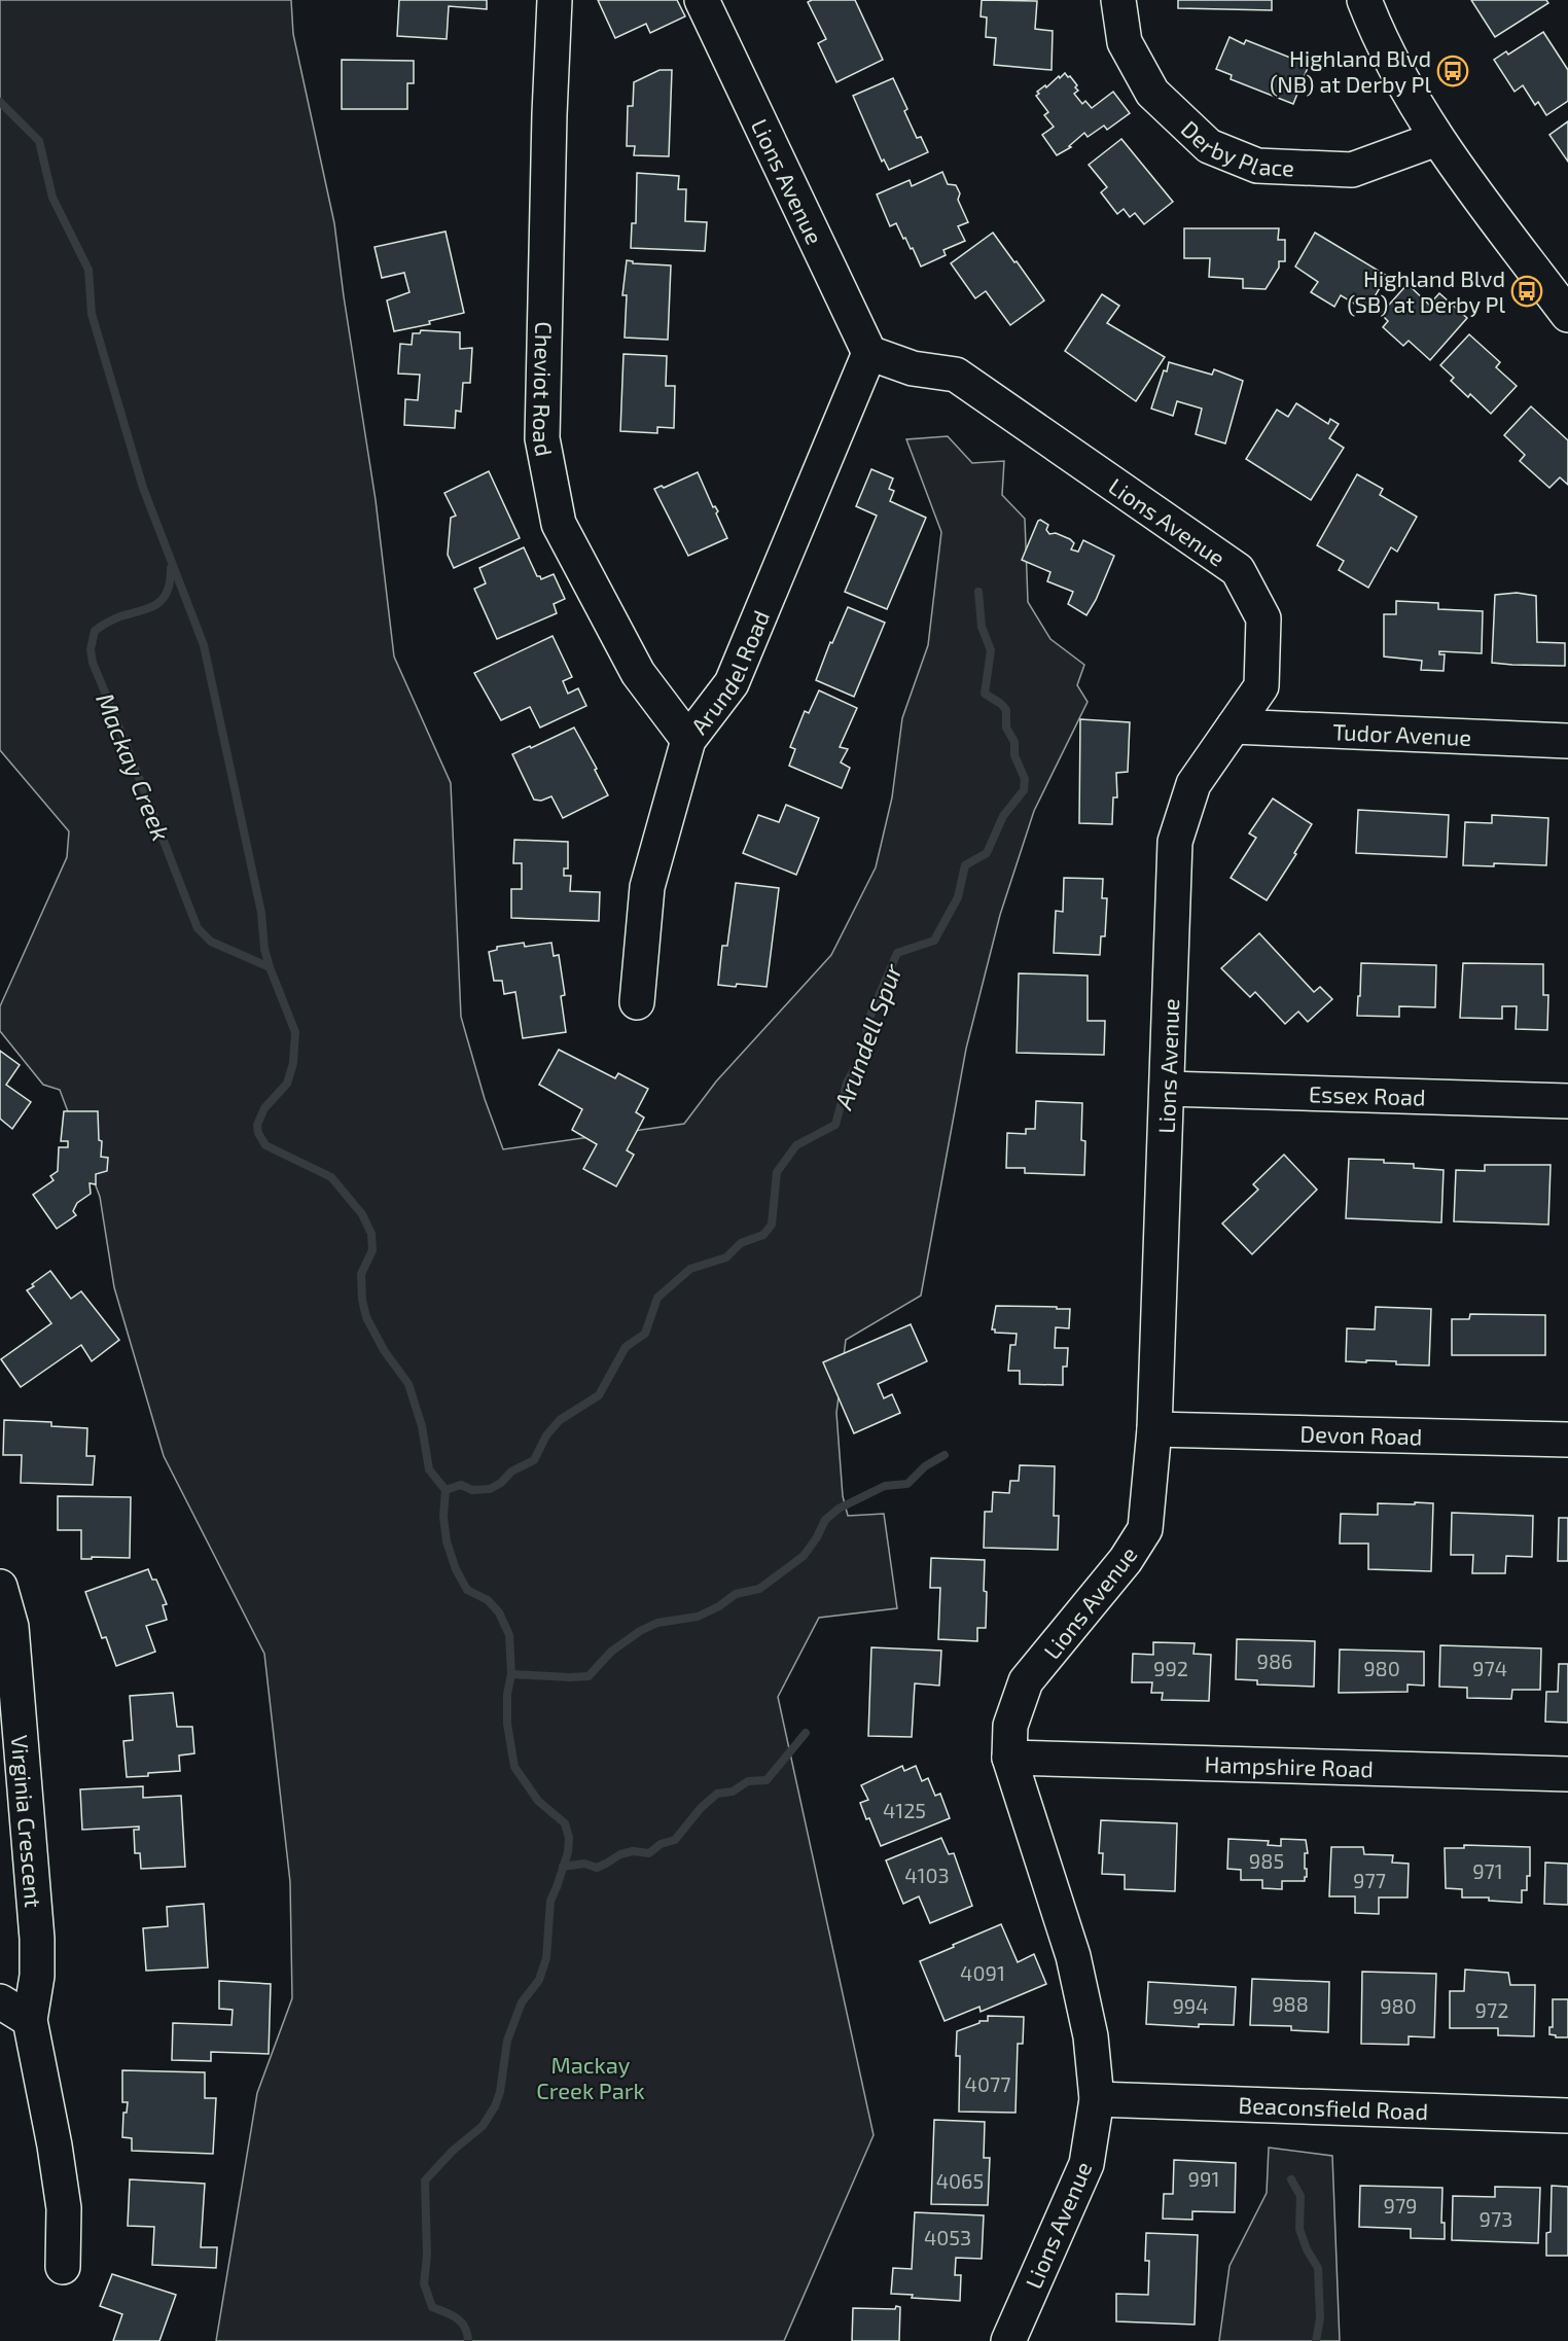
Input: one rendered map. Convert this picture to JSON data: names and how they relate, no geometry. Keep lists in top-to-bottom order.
{
  "streets": {
    "street": [
      "Derby Place",
      "Lions Avenue",
      "Cheviot Road",
      "Arundel Road",
      "Tudor Avenue",
      "Essex Road",
      "Devon Road",
      "Hampshire Road",
      "Virginia Crescent",
      "Beaconsfield Road"
    ]
  },
  "crossings": [
    ["Lions Avenue", "Arundel Road"],
    ["Lions Avenue", "Tudor Avenue"],
    ["Lions Avenue", "Essex Road"],
    ["Lions Avenue", "Devon Road"],
    ["Lions Avenue", "Hampshire Road"],
    ["Lions Avenue", "Beaconsfield Road"],
    ["Cheviot Road", "Arundel Road"]
  ],
  "water": ["Mackay Creek", "Arundell Spur"],
  "parks": ["Mackay Creek Park"],
  "places": {
    "bus stop": ["Highland Blvd (NB) at Derby Pl", "Highland Blvd (SB) at Derby Pl"]
  },
  "house_numbers": [
    "986",
    "992",
    "980",
    "974",
    "4125",
    "985",
    "971",
    "4103",
    "977",
    "4091",
    "988",
    "994",
    "980",
    "972",
    "4077",
    "991",
    "4065",
    "979",
    "973",
    "4053"
  ]
}
